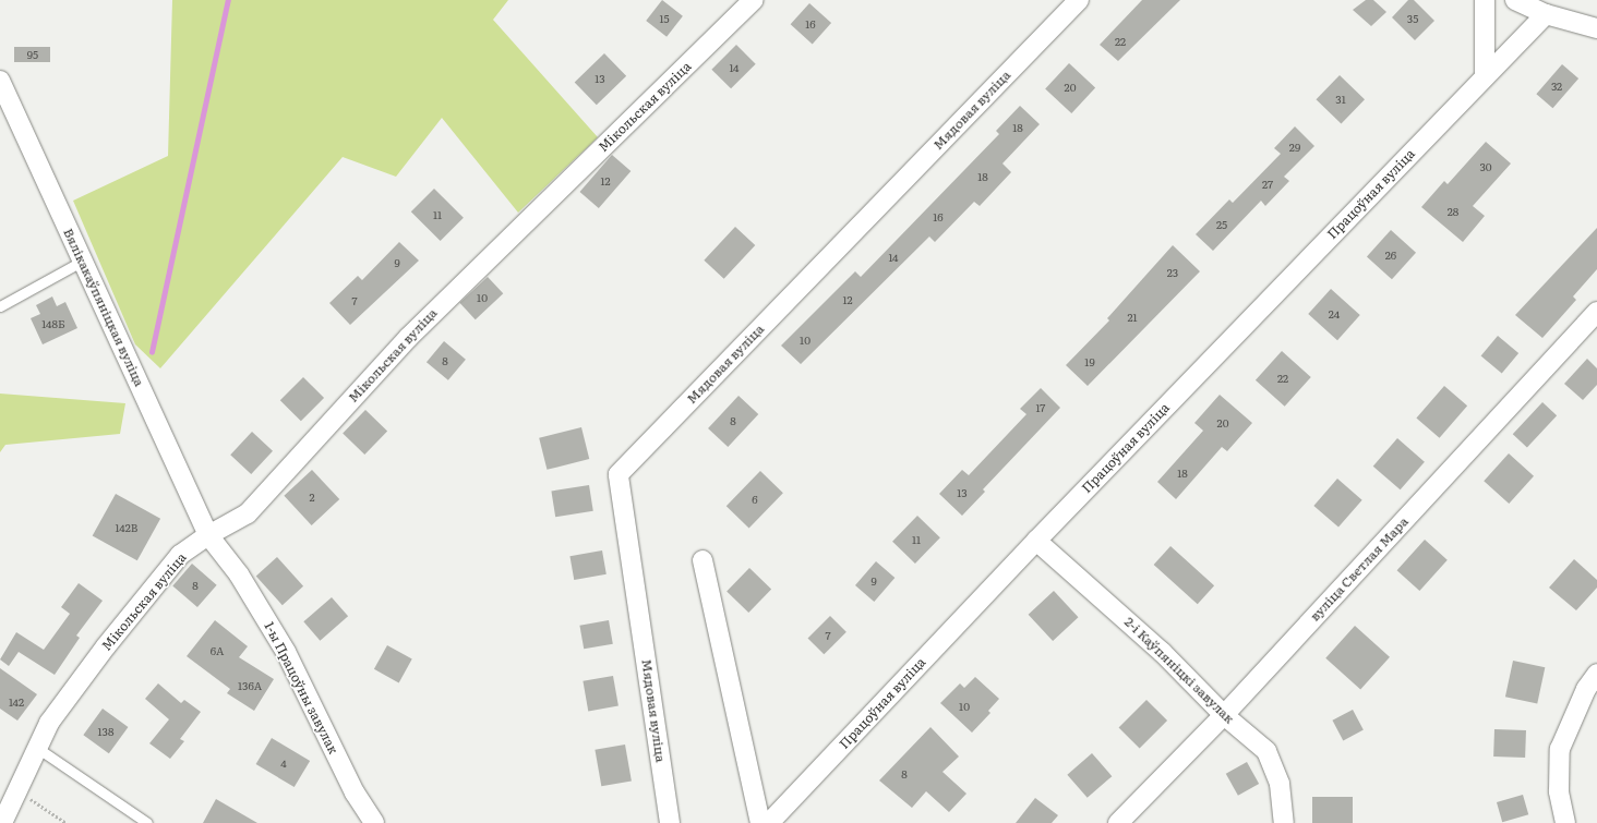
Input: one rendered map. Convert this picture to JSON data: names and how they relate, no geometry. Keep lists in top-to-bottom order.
{
  "streets": {
    "street": [
      "Мікольская вуліца",
      "Мядовая вуліца",
      "Працоўная вуліца",
      "Вялікакаўпяніцкая вуліца",
      "вуліца Светлая Мара",
      "2-і Каўпяніцкі завулак",
      "1-ы Працоўны завулак"
    ]
  },
  "crossings": [
    ["Мікольская вуліца", "Вялікакаўпяніцкая вуліца"],
    ["Мікольская вуліца", "1-ы Працоўны завулак"],
    ["Працоўная вуліца", "2-і Каўпяніцкі завулак"],
    ["Вялікакаўпяніцкая вуліца", "1-ы Працоўны завулак"],
    ["вуліца Светлая Мара", "2-і Каўпяніцкі завулак"]
  ],
  "house_numbers": [
    "15",
    "35",
    "16",
    "22",
    "95",
    "14",
    "13",
    "32",
    "20",
    "31",
    "18",
    "29",
    "30",
    "18",
    "12",
    "27",
    "28",
    "11",
    "16",
    "25",
    "26",
    "14",
    "9",
    "23",
    "10",
    "12",
    "7",
    "24",
    "21",
    "148Б",
    "10",
    "8",
    "19",
    "22",
    "17",
    "8",
    "20",
    "18",
    "13",
    "2",
    "6",
    "142В",
    "11",
    "9",
    "8",
    "7",
    "6А",
    "136А",
    "142",
    "10",
    "138",
    "4",
    "8"
  ]
}
